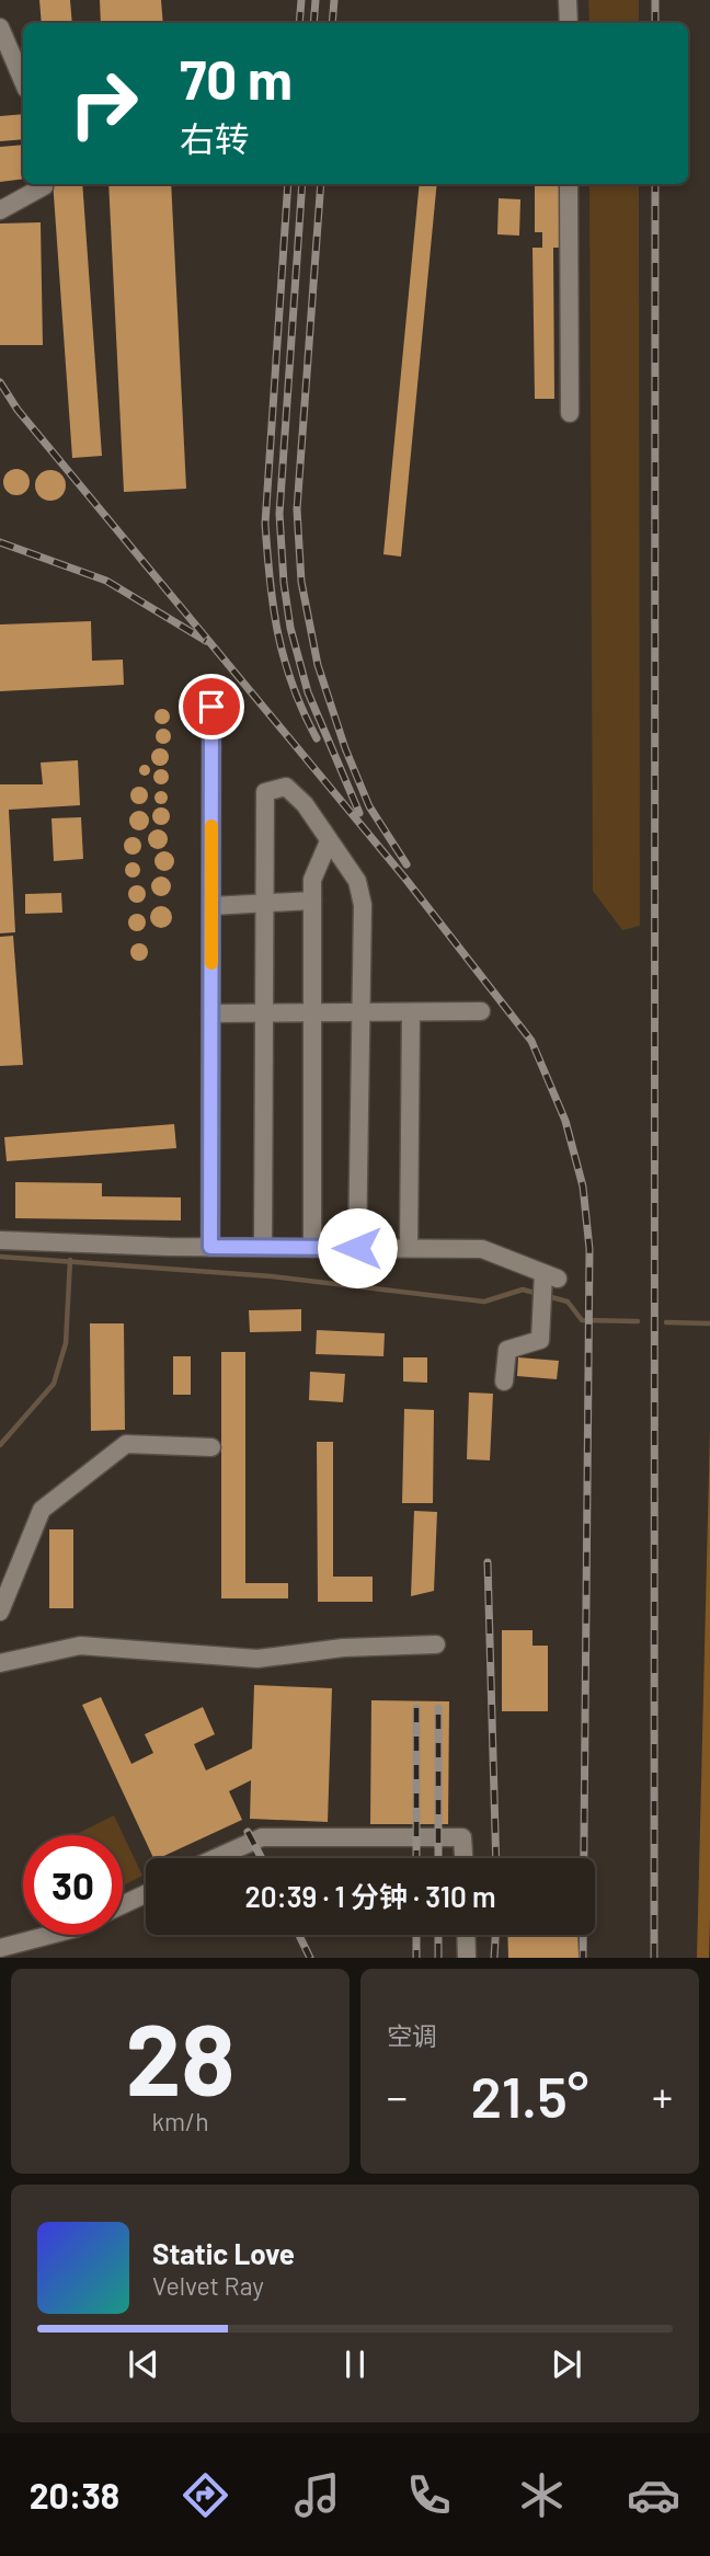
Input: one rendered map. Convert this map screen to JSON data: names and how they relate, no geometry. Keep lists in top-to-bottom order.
{
  "page": {
    "turn": ["70 m", "右转"],
    "limit": "30",
    "trip": "20:39 · 1 分钟 · 310 m",
    "tile": [
      ["28", "km/h"],
      "空调"
    ],
    "heat": ["−", "21.5°", "+"],
    "song": ["Static Love", "Velvet Ray"],
    "tabs": "20:38"
  }
}
